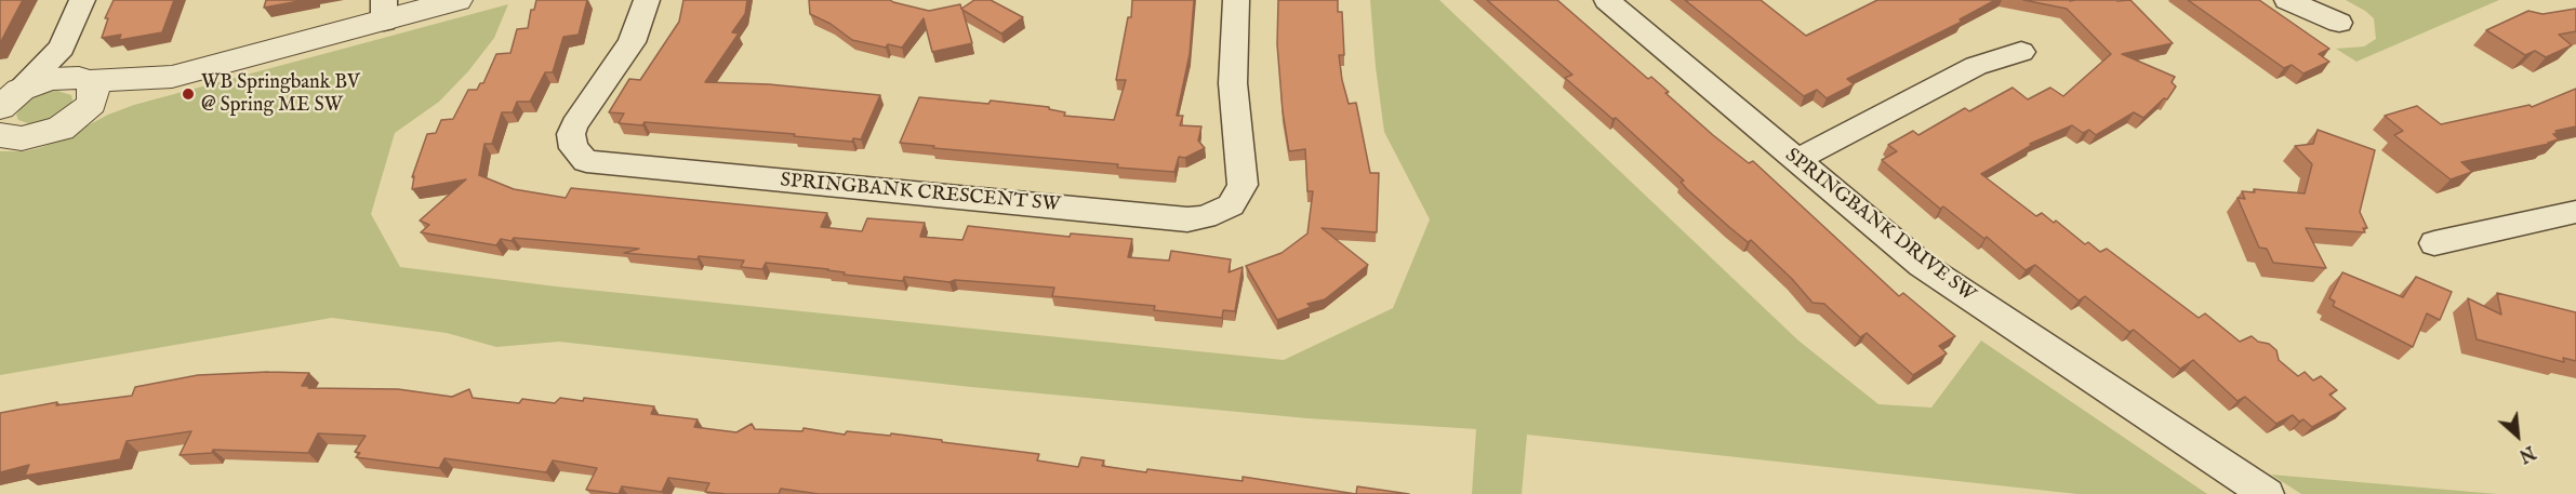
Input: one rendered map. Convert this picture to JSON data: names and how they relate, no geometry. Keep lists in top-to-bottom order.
{
  "streets": {
    "street": ["SPRINGBANK CRESCENT SW", "SPRINGBANK DRIVE SW"]
  },
  "places": ["WB Springbank BV @ Spring ME SW"],
  "north": "bottom right"
}
